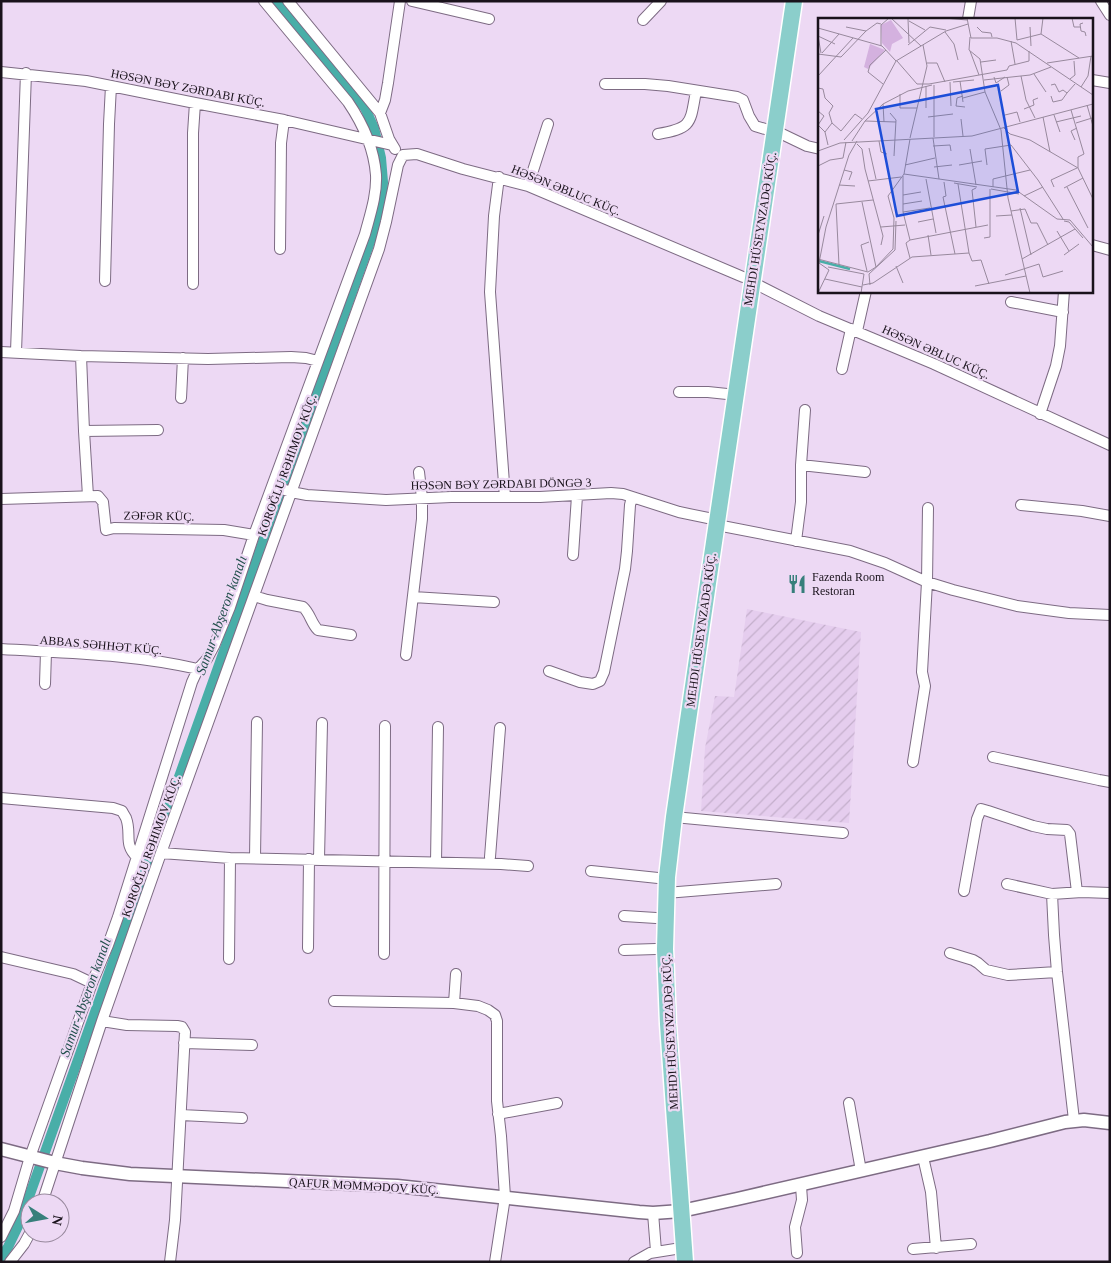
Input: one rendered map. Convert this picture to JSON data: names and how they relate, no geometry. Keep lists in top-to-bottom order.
{
  "streets": {
    "main road": ["MEHDI HÜSEYNZADƏ KÜÇ."],
    "street": [
      "HƏSƏN BƏY ZƏRDABI KÜÇ.",
      "HƏSƏN ƏBLUC KÜÇ.",
      "KOROĞLU RƏHIMOV KÜÇ.",
      "HƏSƏN BƏY ZƏRDABI DÖNGƏ 3",
      "ZƏFƏR KÜÇ.",
      "ABBAS SƏHHƏT KÜÇ.",
      "QAFUR MƏMMƏDOV KÜÇ."
    ]
  },
  "crossings": [
    ["HƏSƏN BƏY ZƏRDABI KÜÇ.", "KOROĞLU RƏHIMOV KÜÇ."],
    ["HƏSƏN ƏBLUC KÜÇ.", "MEHDI HÜSEYNZADƏ KÜÇ."],
    ["HƏSƏN ƏBLUC KÜÇ.", "KOROĞLU RƏHIMOV KÜÇ."],
    ["MEHDI HÜSEYNZADƏ KÜÇ.", "HƏSƏN BƏY ZƏRDABI DÖNGƏ 3"],
    ["MEHDI HÜSEYNZADƏ KÜÇ.", "QAFUR MƏMMƏDOV KÜÇ."],
    ["KOROĞLU RƏHIMOV KÜÇ.", "HƏSƏN BƏY ZƏRDABI DÖNGƏ 3"],
    ["KOROĞLU RƏHIMOV KÜÇ.", "ZƏFƏR KÜÇ."],
    ["KOROĞLU RƏHIMOV KÜÇ.", "ABBAS SƏHHƏT KÜÇ."],
    ["KOROĞLU RƏHIMOV KÜÇ.", "QAFUR MƏMMƏDOV KÜÇ."]
  ],
  "water": ["Samur-Abşeron kanalı"],
  "places": {
    "restaurant": ["Fazenda Room Restoran"]
  },
  "north": "right"
}
